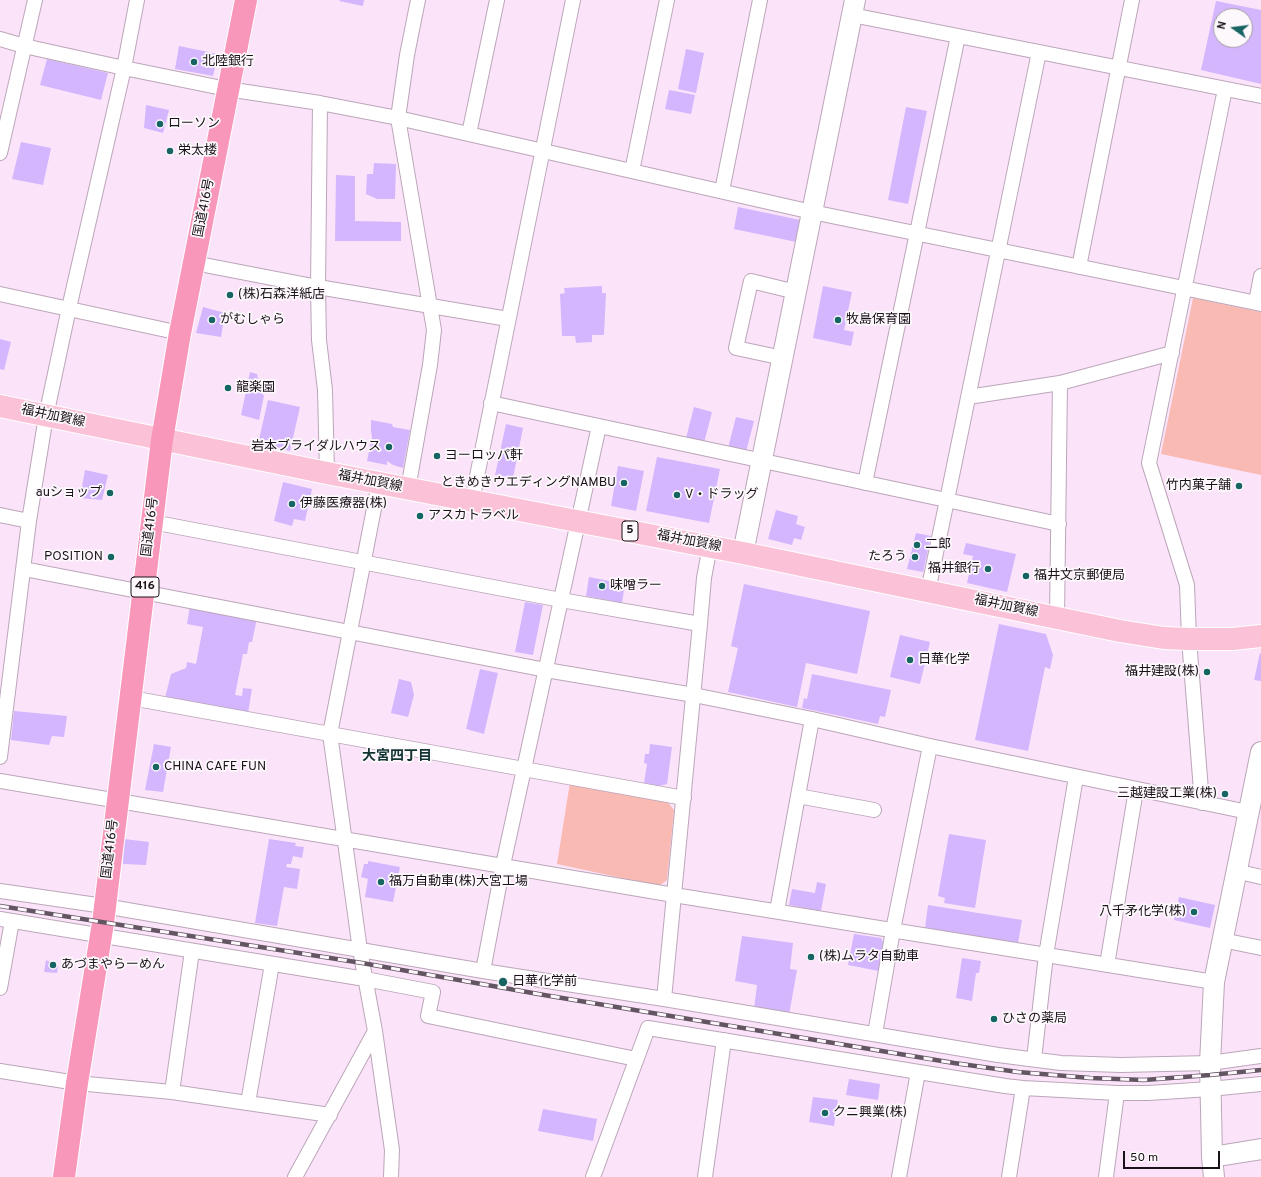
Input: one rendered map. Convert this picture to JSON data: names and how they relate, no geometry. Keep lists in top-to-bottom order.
{
  "streets": {
    "highway": ["国道416号", "416"],
    "main road": ["福井加賀線", "5"]
  },
  "crossings": [
    ["国道416号", "福井加賀線"]
  ],
  "districts": ["大宮四丁目"],
  "places": [
    "北陸銀行",
    "ローソン",
    "栄太楼",
    "(株)石森洋紙店",
    "がむしゃら",
    "牧島保育園",
    "龍楽園",
    "岩本ブライダルハウス",
    "ヨーロッパ軒",
    "ときめきウエディングNAMBU",
    "竹内菓子舗",
    "auショップ",
    "V・ドラッグ",
    "伊藤医療器(株)",
    "アスカトラベル",
    "二郎",
    "POSITION",
    "たろう",
    "福井銀行",
    "福井文京郵便局",
    "味噌ラー",
    "日華化学",
    "福井建設(株)",
    "CHINA CAFE FUN",
    "三越建設工業(株)",
    "福万自動車(株)大宮工場",
    "八千矛化学(株)",
    "(株)ムラタ自動車",
    "あづまやらーめん",
    "日華化学前",
    "ひさの薬局",
    "クニ興業(株)"
  ],
  "scale_bar": "50 m",
  "north": "left"
}
